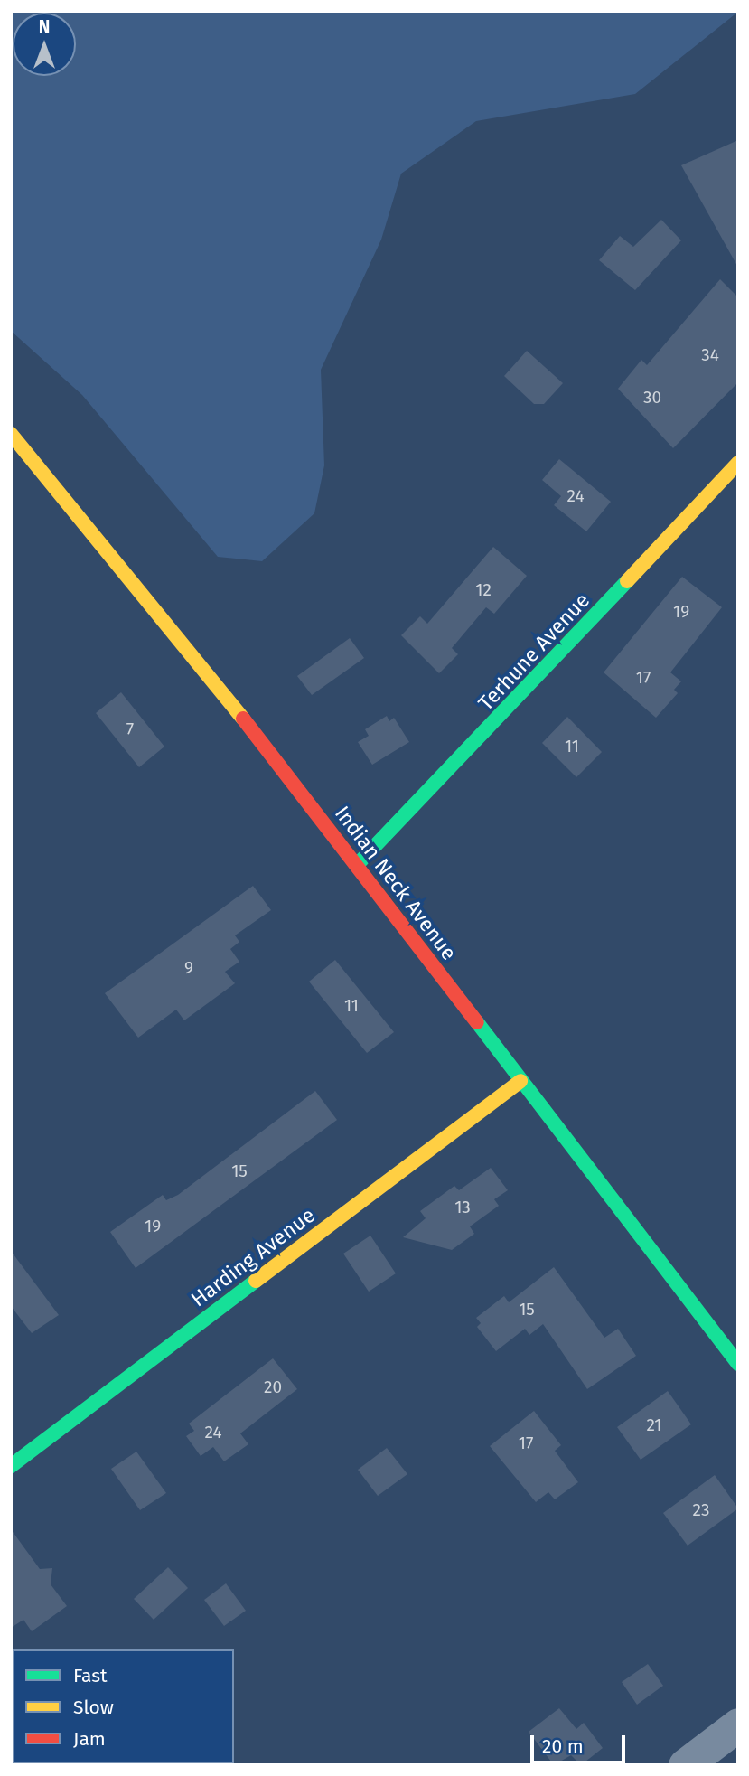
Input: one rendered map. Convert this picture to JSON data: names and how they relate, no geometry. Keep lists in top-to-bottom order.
{
  "streets": {
    "street": ["Terhune Avenue", "Indian Neck Avenue", "Harding Avenue"]
  },
  "crossings": [
    ["Terhune Avenue", "Indian Neck Avenue"],
    ["Indian Neck Avenue", "Harding Avenue"]
  ],
  "house_numbers": [
    "34",
    "30",
    "24",
    "12",
    "19",
    "17",
    "7",
    "11",
    "9",
    "11",
    "15",
    "13",
    "19",
    "15",
    "20",
    "21",
    "24",
    "17",
    "23"
  ],
  "legend": ["Fast", "Slow", "Jam"],
  "scale_bar": "20 m",
  "north": "top"
}
